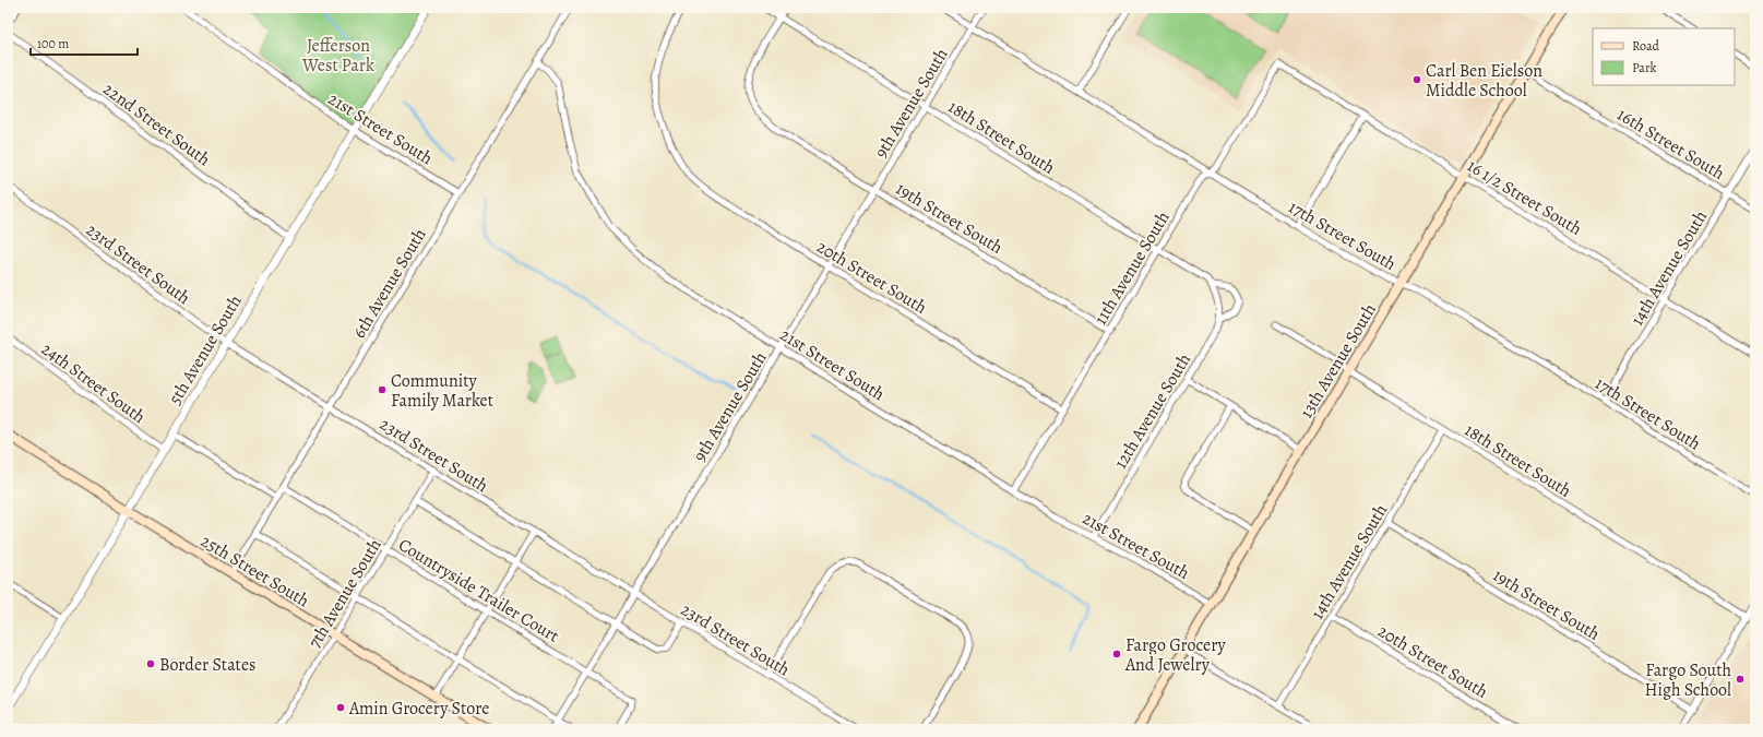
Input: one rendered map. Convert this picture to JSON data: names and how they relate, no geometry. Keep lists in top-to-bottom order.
{
  "streets": {
    "main road": ["13th Avenue South", "25th Street South"],
    "street": [
      "9th Avenue South",
      "22nd Street South",
      "21st Street South",
      "18th Street South",
      "16th Street South",
      "16 1/2 Street South",
      "19th Street South",
      "17th Street South",
      "23rd Street South",
      "11th Avenue South",
      "14th Avenue South",
      "20th Street South",
      "6th Avenue South",
      "5th Avenue South",
      "24th Street South",
      "12th Avenue South",
      "Countryside Trailer Court",
      "7th Avenue South"
    ]
  },
  "crossings": [
    ["9th Avenue South", "21st Street South"],
    ["9th Avenue South", "18th Street South"],
    ["9th Avenue South", "19th Street South"],
    ["9th Avenue South", "17th Street South"],
    ["9th Avenue South", "23rd Street South"],
    ["9th Avenue South", "20th Street South"],
    ["9th Avenue South", "Countryside Trailer Court"],
    ["22nd Street South", "5th Avenue South"],
    ["21st Street South", "11th Avenue South"],
    ["21st Street South", "6th Avenue South"],
    ["21st Street South", "5th Avenue South"],
    ["21st Street South", "13th Avenue South"],
    ["21st Street South", "12th Avenue South"],
    ["18th Street South", "19th Street South"],
    ["18th Street South", "11th Avenue South"],
    ["18th Street South", "14th Avenue South"],
    ["18th Street South", "13th Avenue South"],
    ["18th Street South", "12th Avenue South"],
    ["16th Street South", "14th Avenue South"],
    ["16th Street South", "13th Avenue South"],
    ["16 1/2 Street South", "11th Avenue South"],
    ["16 1/2 Street South", "14th Avenue South"],
    ["16 1/2 Street South", "13th Avenue South"],
    ["19th Street South", "11th Avenue South"],
    ["19th Street South", "14th Avenue South"],
    ["17th Street South", "11th Avenue South"],
    ["17th Street South", "14th Avenue South"],
    ["17th Street South", "13th Avenue South"],
    ["23rd Street South", "6th Avenue South"],
    ["23rd Street South", "5th Avenue South"],
    ["23rd Street South", "7th Avenue South"],
    ["11th Avenue South", "20th Street South"],
    ["14th Avenue South", "20th Street South"],
    ["6th Avenue South", "25th Street South"],
    ["6th Avenue South", "Countryside Trailer Court"],
    ["5th Avenue South", "24th Street South"],
    ["5th Avenue South", "25th Street South"],
    ["25th Street South", "7th Avenue South"],
    ["Countryside Trailer Court", "7th Avenue South"]
  ],
  "parks": ["Jefferson West Park"],
  "places": [
    "Carl Ben Eielson Middle School",
    "Community Family Market",
    "Fargo Grocery And Jewelry",
    "Border States",
    "Fargo South High School",
    "Amin Grocery Store"
  ],
  "legend": ["Road", "Park"],
  "scale_bar": "100 m"
}
